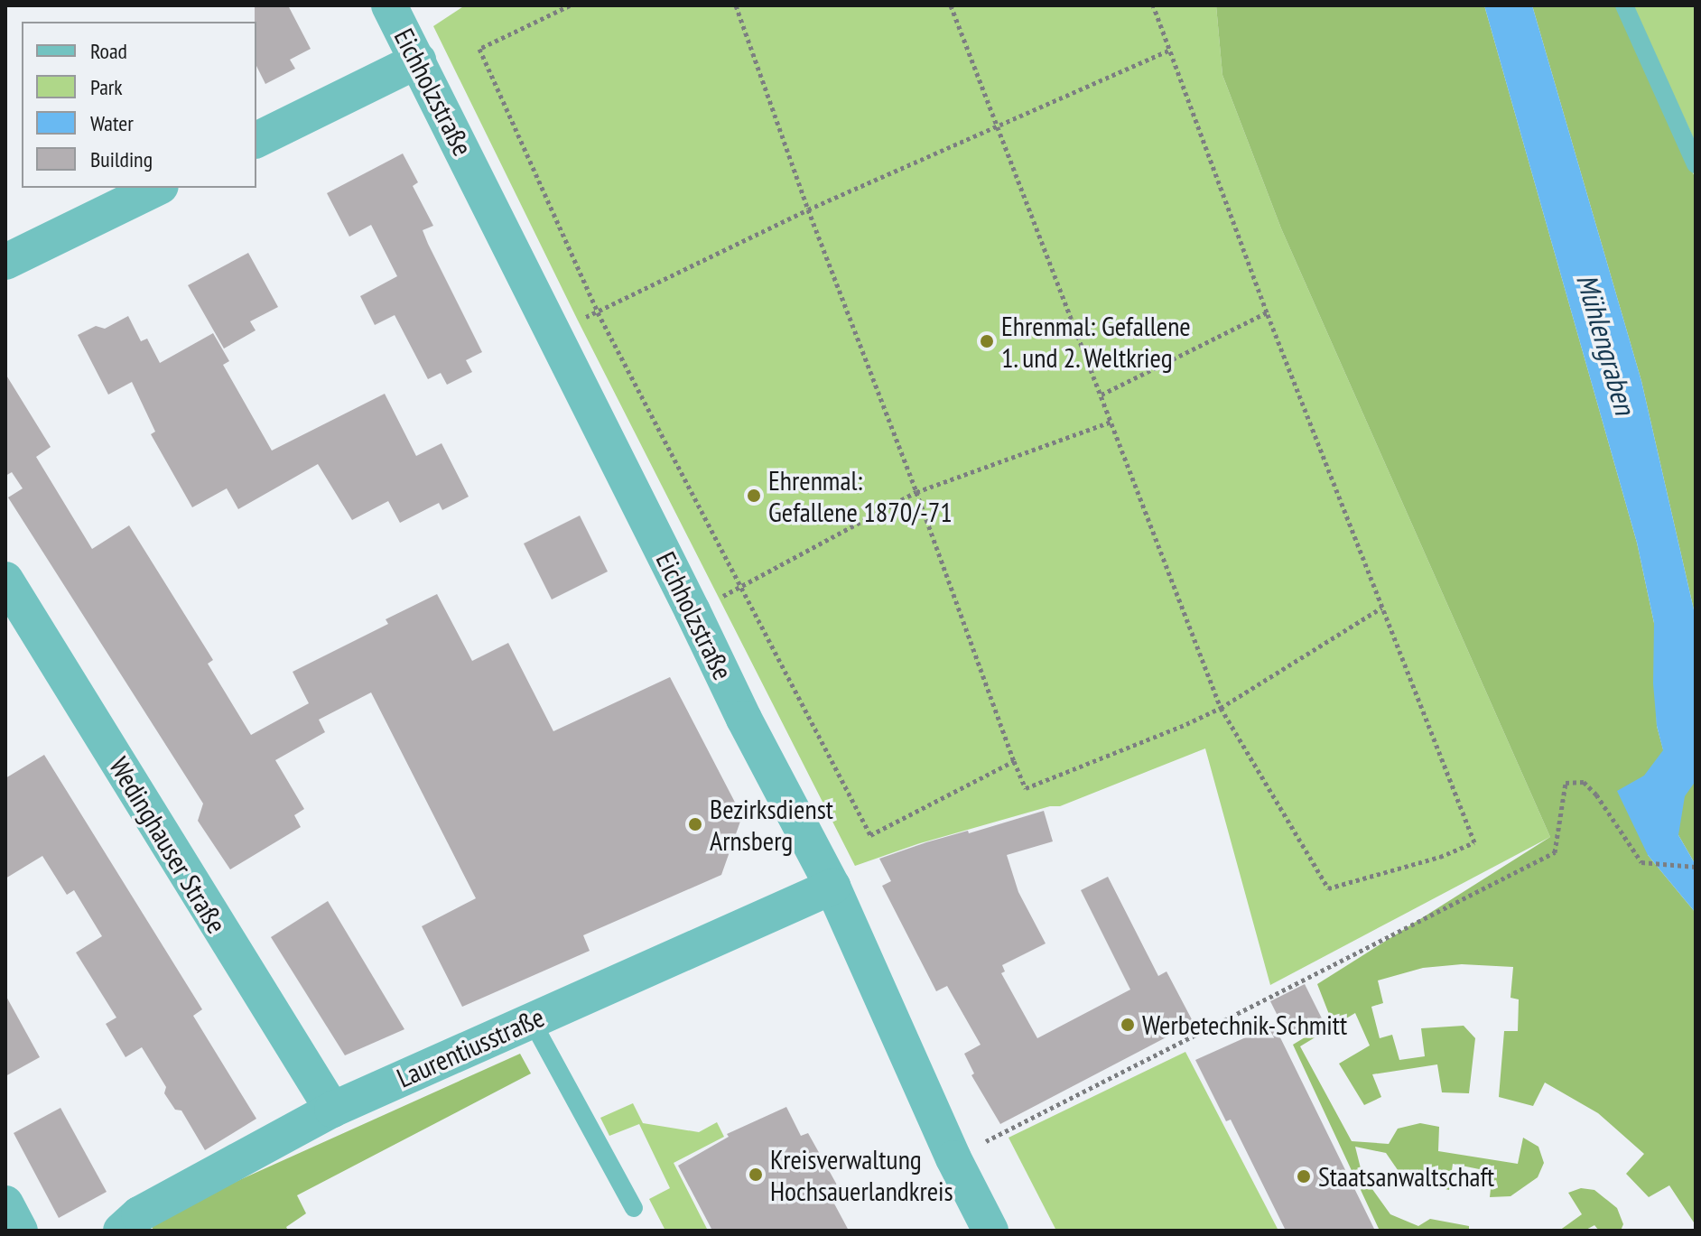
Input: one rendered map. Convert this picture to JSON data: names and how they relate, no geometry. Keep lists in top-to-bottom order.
{
  "streets": {
    "street": ["Eichholzstraße", "Wedinghauser Straße", "Laurentiusstraße"]
  },
  "crossings": [
    ["Eichholzstraße", "Laurentiusstraße"],
    ["Wedinghauser Straße", "Laurentiusstraße"]
  ],
  "water": ["Mühlengraben"],
  "places": [
    "Ehrenmal: Gefallene 1. und 2. Weltkrieg",
    "Ehrenmal: Gefallene 1870/-71",
    "Bezirksdienst Arnsberg",
    "Werbetechnik-Schmitt",
    "Kreisverwaltung Hochsauerlandkreis",
    "Staatsanwaltschaft"
  ],
  "legend": [
    "Road",
    "Park",
    "Water",
    "Building"
  ]
}
